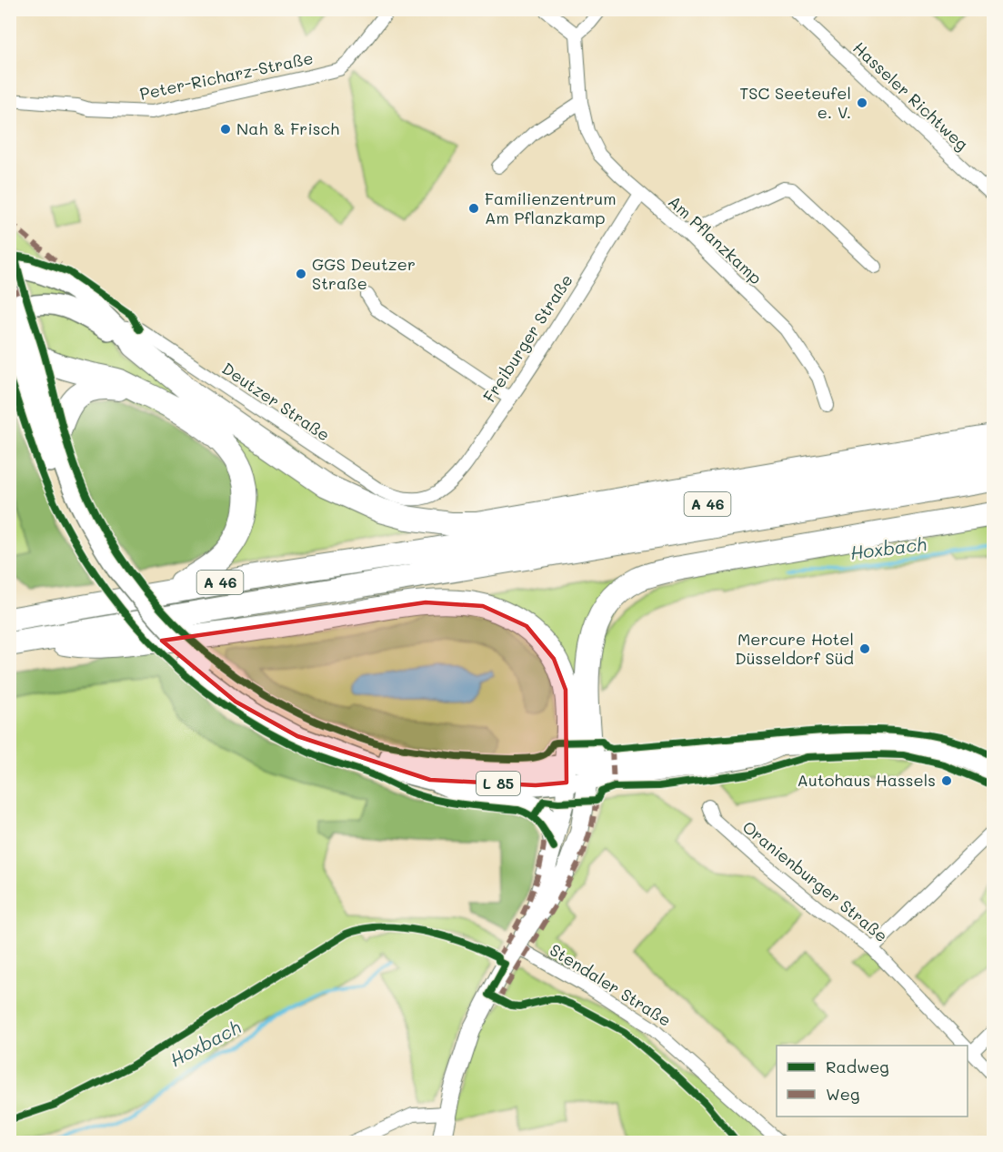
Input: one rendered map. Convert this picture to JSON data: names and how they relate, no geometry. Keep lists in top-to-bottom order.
{
  "streets": {
    "highway": ["A 46"],
    "main road": ["L 85"],
    "street": [
      "Peter-Richarz-Straße",
      "Hasseler Richtweg",
      "Am Pflanzkamp",
      "Freiburger Straße",
      "Deutzer Straße",
      "Oranienburger Straße",
      "Stendaler Straße"
    ]
  },
  "crossings": [
    ["Am Pflanzkamp", "Freiburger Straße"],
    ["Freiburger Straße", "Deutzer Straße"]
  ],
  "water": ["Hoxbach"],
  "places": [
    "TSC Seeteufel e. V.",
    "Nah & Frisch",
    "Familienzentrum Am Pflanzkamp",
    "GGS Deutzer Straße",
    "Mercure Hotel Düsseldorf Süd",
    "Autohaus Hassels"
  ],
  "legend": ["Radweg", "Weg"]
}
